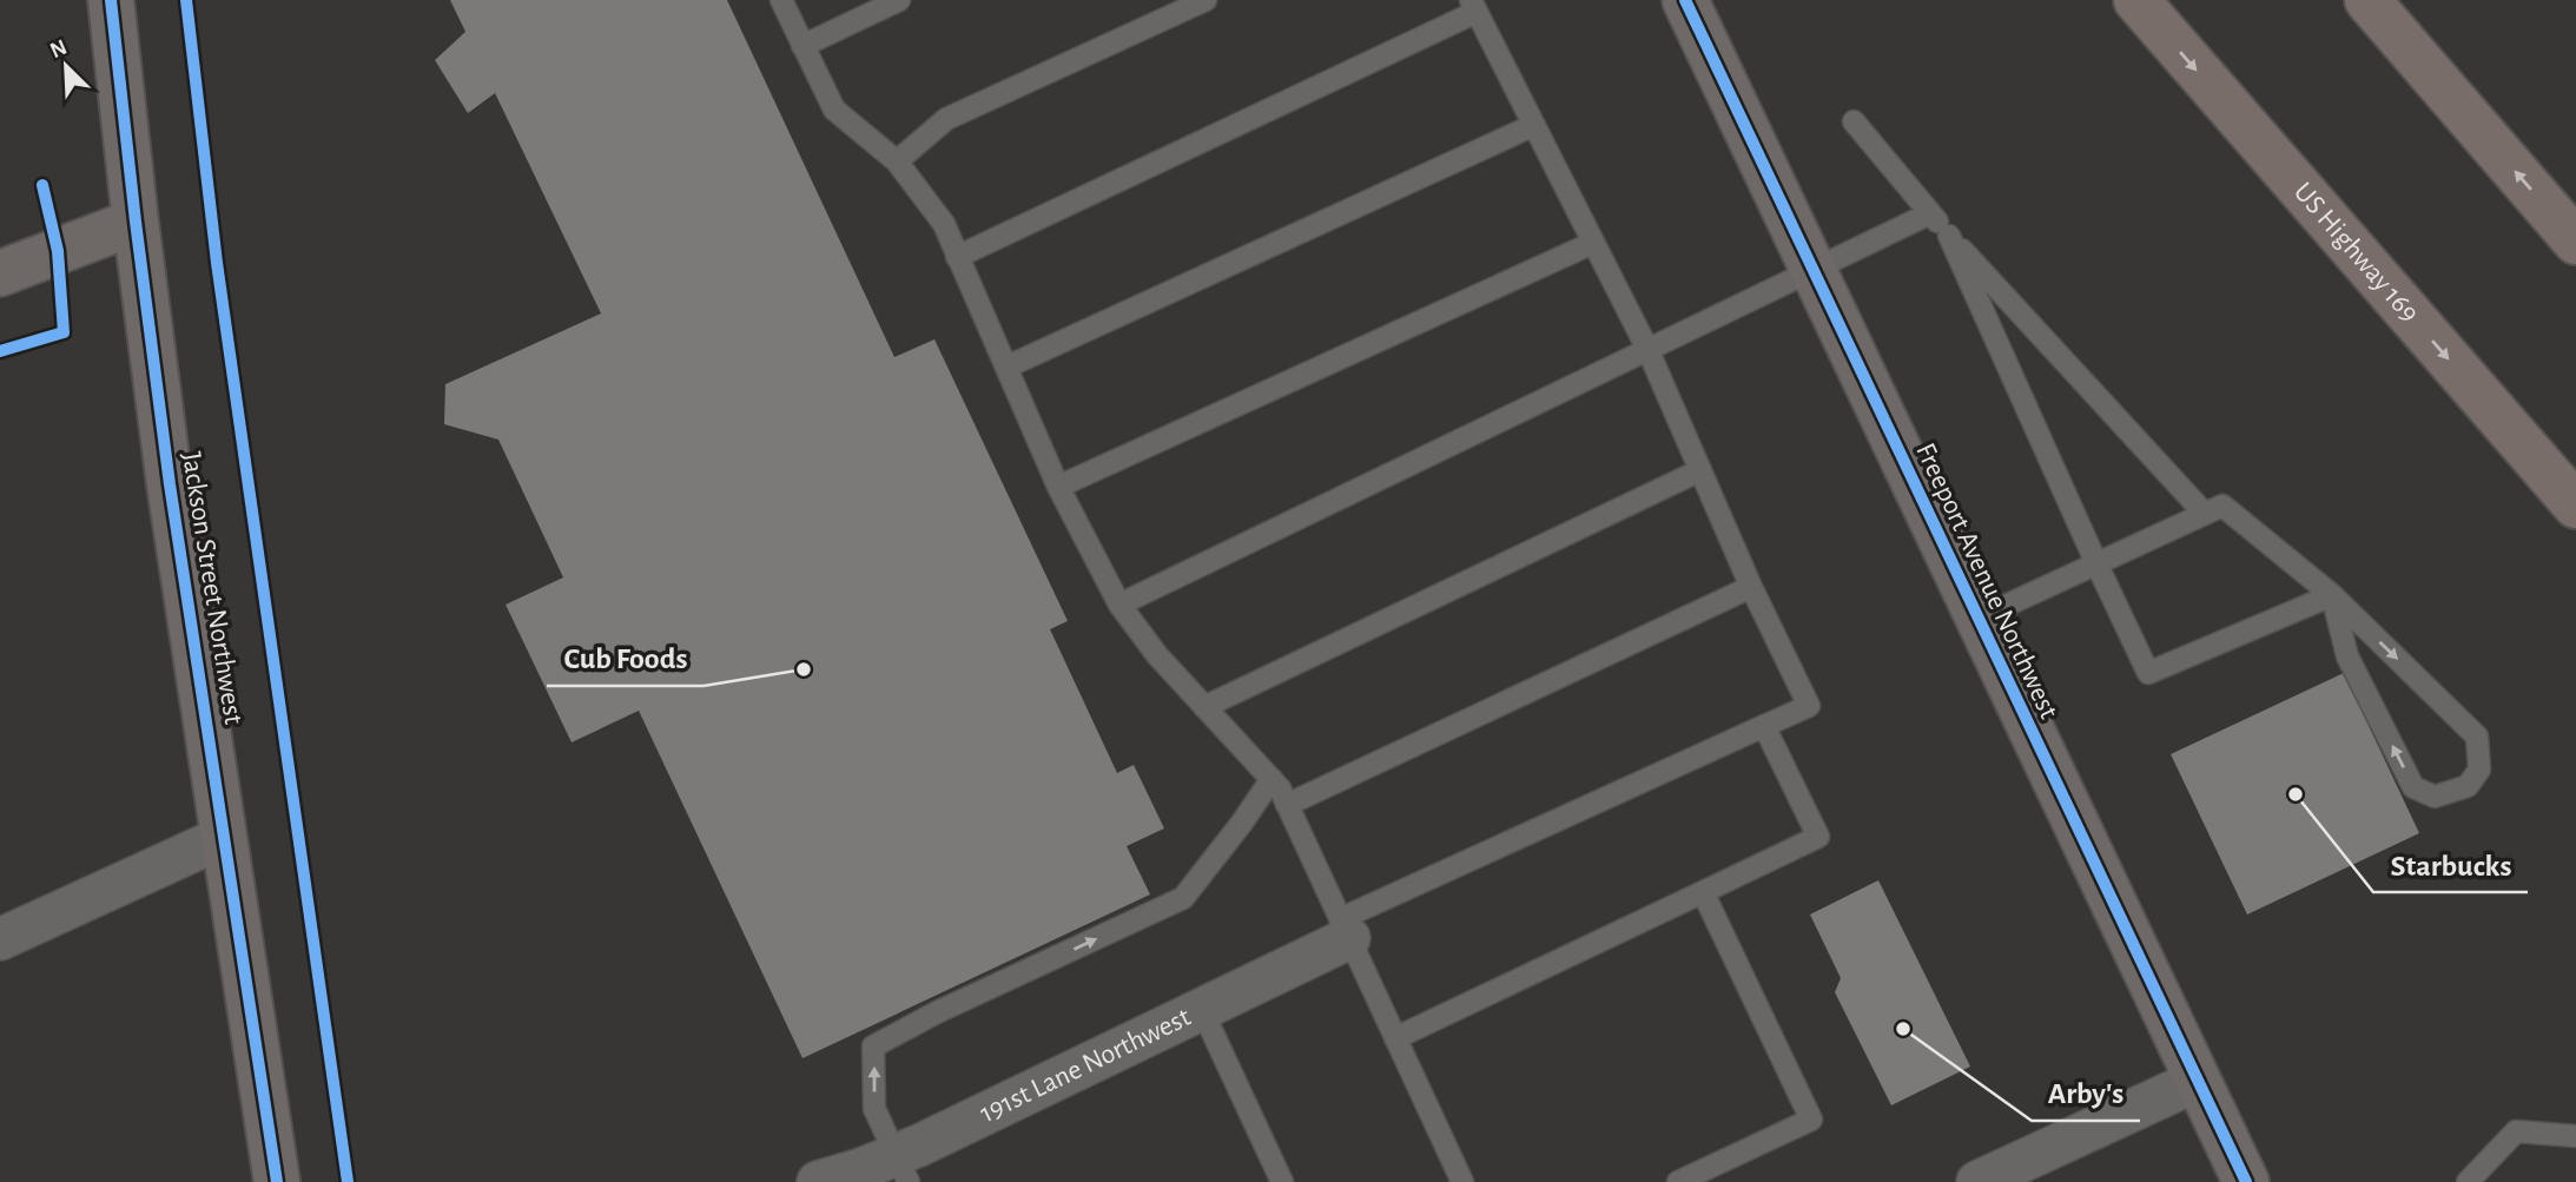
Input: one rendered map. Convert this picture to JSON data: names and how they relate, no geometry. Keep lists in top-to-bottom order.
{
  "streets": {
    "highway": ["US Highway 169"],
    "street": ["Freeport Avenue Northwest", "Jackson Street Northwest", "191st Lane Northwest"]
  },
  "places": ["Cub Foods", "Starbucks", "Arby's"],
  "north": "top left"
}
